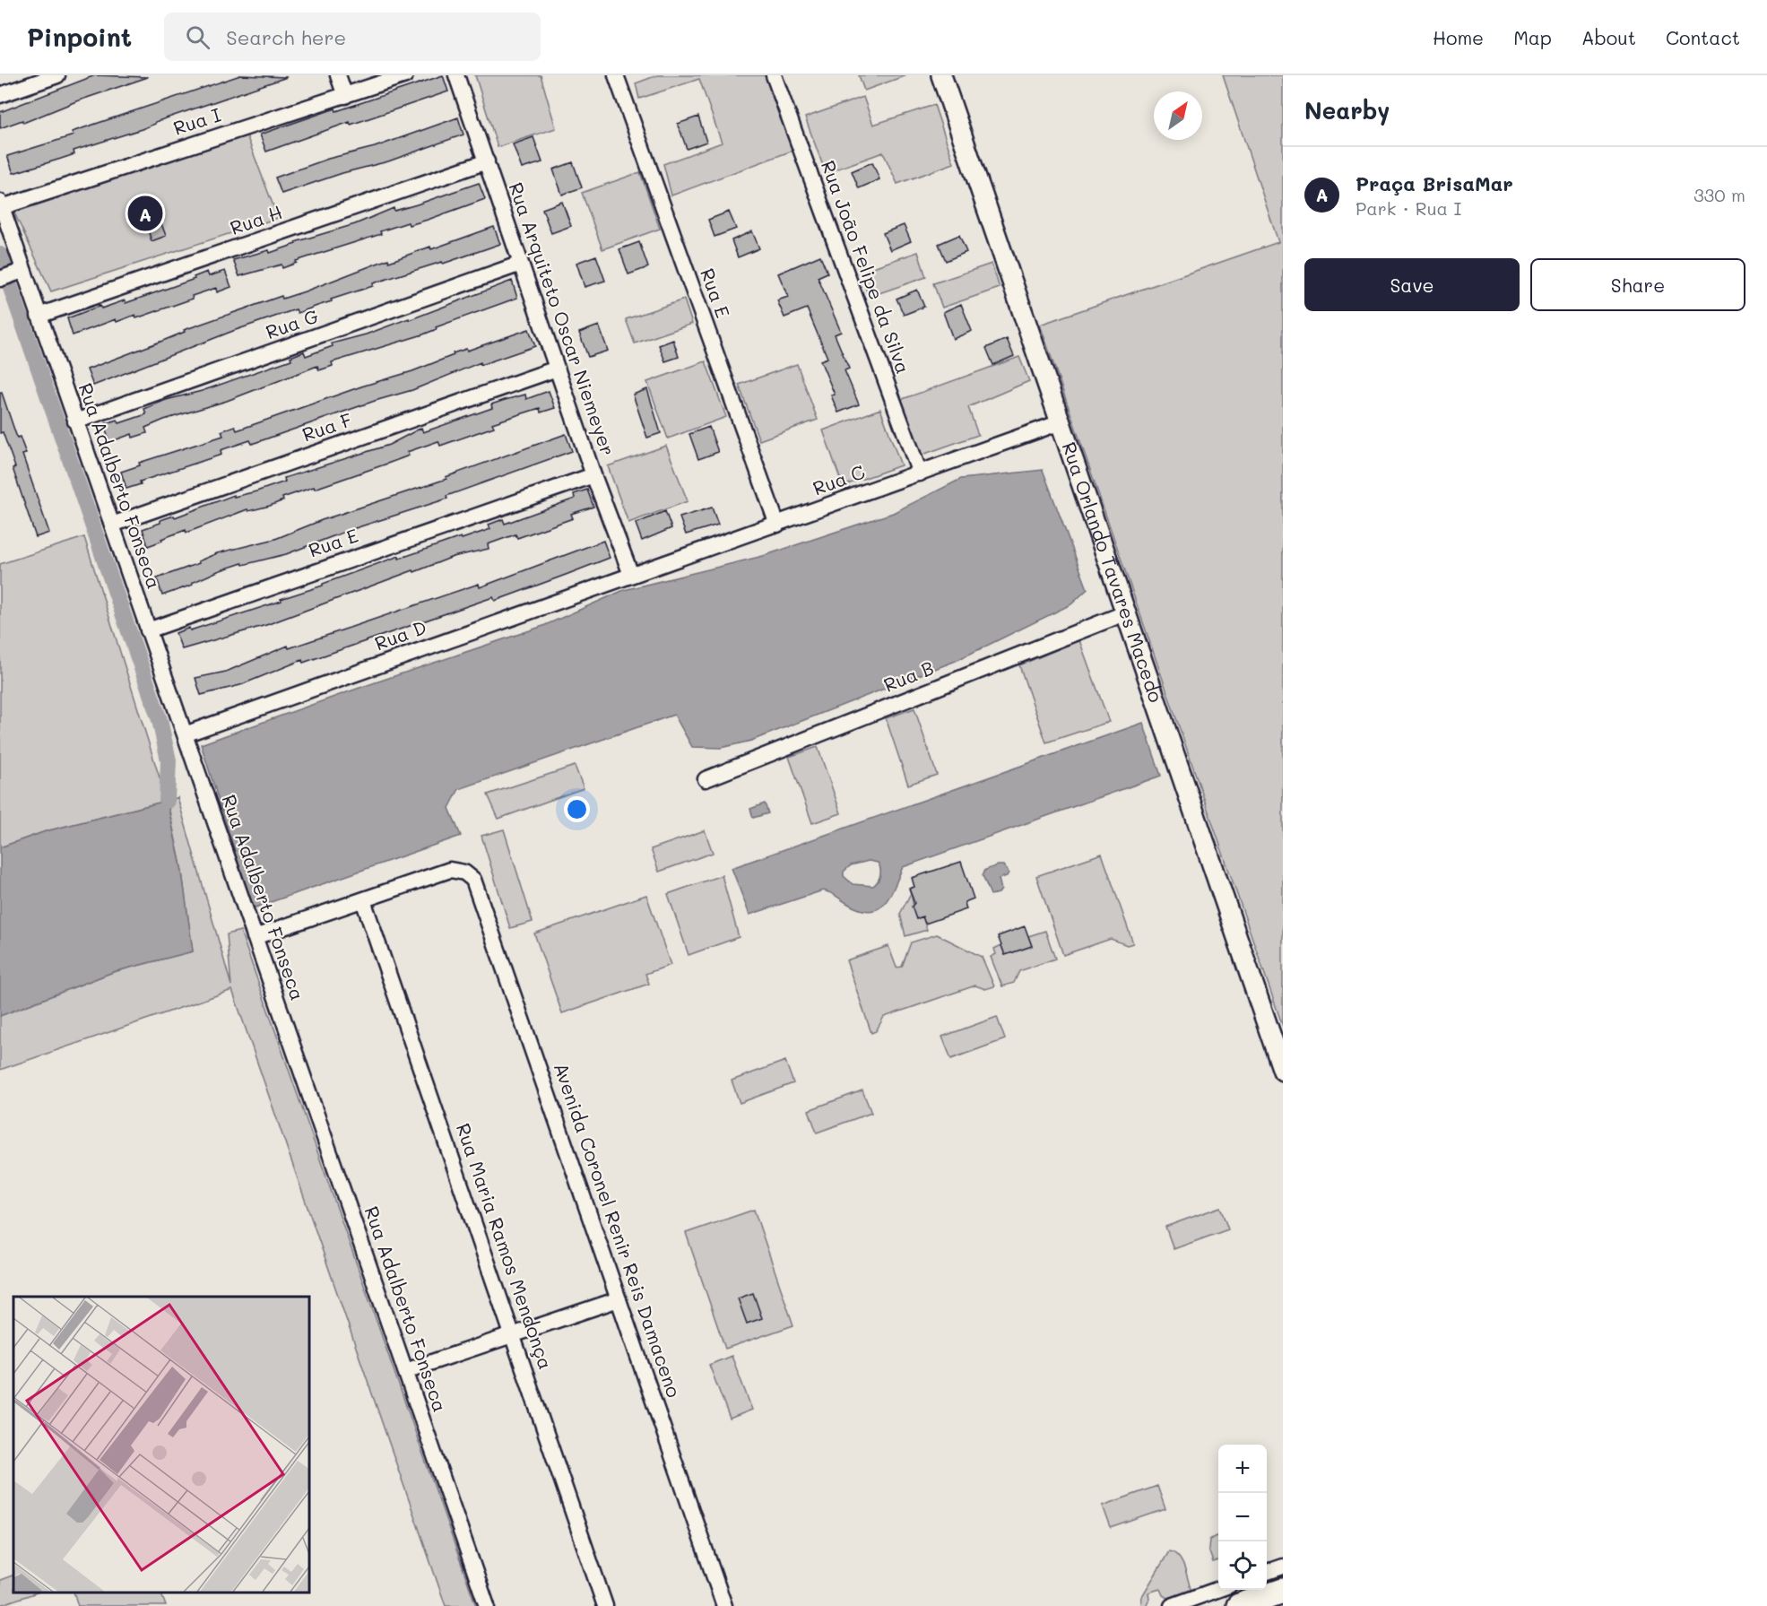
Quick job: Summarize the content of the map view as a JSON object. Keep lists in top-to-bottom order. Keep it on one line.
{"streets":{"street":["Rua I","Rua H","Rua João Felipe da Silva","Rua E","Rua Arquiteto Oscar Niemeyer","Rua G","Rua F","Rua C","Rua Adalberto Fonseca","Rua Orlando Tavares Macedo","Rua D","Rua B","Avenida Coronel Renir Reis Damaceno","Rua Maria Ramos Mendonça"]},"crossings":[["Rua I","Rua Adalberto Fonseca"],["Rua H","Rua Arquiteto Oscar Niemeyer"],["Rua H","Rua Adalberto Fonseca"],["Rua João Felipe da Silva","Rua C"],["Rua E","Rua Arquiteto Oscar Niemeyer"],["Rua E","Rua C"],["Rua E","Rua Adalberto Fonseca"],["Rua Arquiteto Oscar Niemeyer","Rua G"],["Rua Arquiteto Oscar Niemeyer","Rua F"],["Rua Arquiteto Oscar Niemeyer","Rua C"],["Rua Arquiteto Oscar Niemeyer","Rua D"],["Rua G","Rua Adalberto Fonseca"],["Rua F","Rua Adalberto Fonseca"],["Rua C","Rua Orlando Tavares Macedo"],["Rua C","Rua D"],["Rua Adalberto Fonseca","Rua D"],["Rua Orlando Tavares Macedo","Rua B"],["Avenida Coronel Renir Reis Damaceno","Rua Maria Ramos Mendonça"]],"north":"top right","page":{"header":"Pinpoint","search":"Search here","nav":["Home","Map","About","Contact"],"heading":"Nearby","list":[{"mark":"A","name":"Praça BrisaMar","note":"Park · Rua I","value":"330 m"}],"pins":"A","buttons":["Save","Share"],"map_buttons":["+","−"]}}
